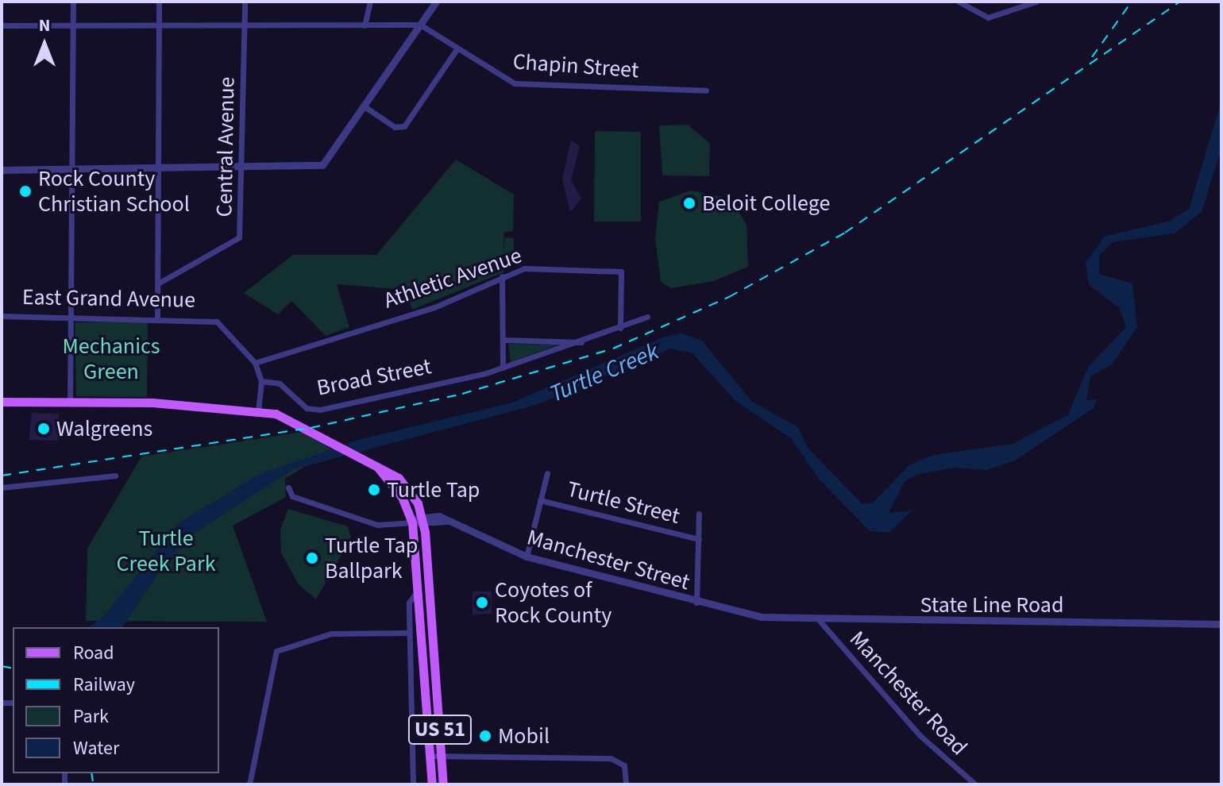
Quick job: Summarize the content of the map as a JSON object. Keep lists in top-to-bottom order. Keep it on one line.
{"streets":{"main road":["US 51"],"street":["Chapin Street","Central Avenue","Athletic Avenue","East Grand Avenue","Broad Street","Turtle Street","Manchester Street","State Line Road","Manchester Road"]},"crossings":[["Athletic Avenue","East Grand Avenue"],["Athletic Avenue","Broad Street"],["East Grand Avenue","Broad Street"],["East Grand Avenue","US 51"],["Manchester Street","State Line Road"],["Manchester Street","US 51"],["State Line Road","Manchester Road"]],"water":["Turtle Creek"],"parks":["Mechanics Green","Turtle Creek Park"],"places":["Rock County Christian School","Beloit College","Walgreens","Turtle Tap","Turtle Tap Ballpark","Coyotes of Rock County","Mobil"],"legend":["Road","Railway","Park","Water"],"north":"top"}
